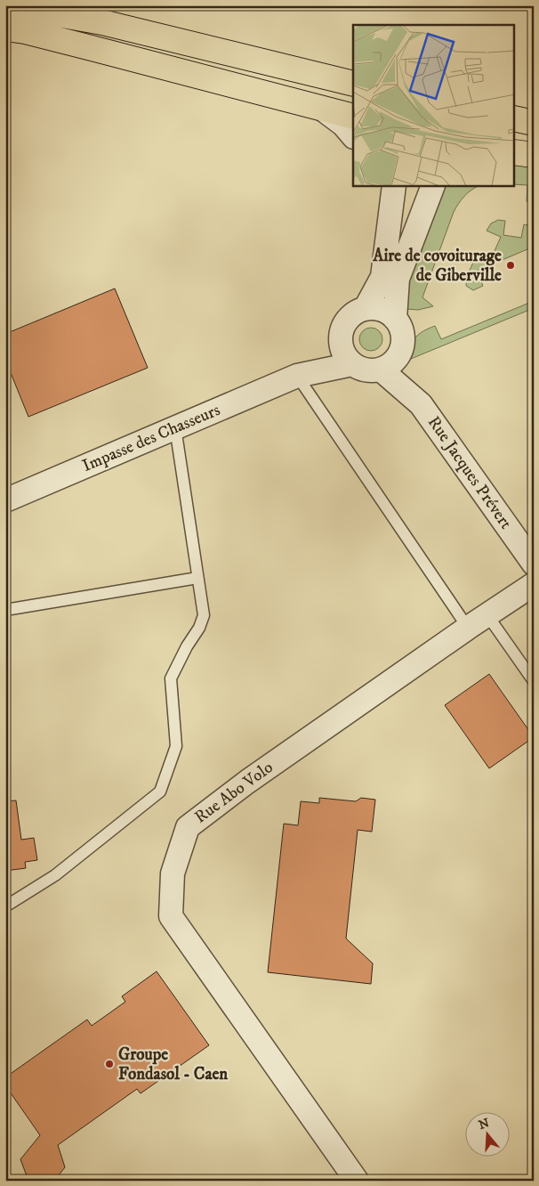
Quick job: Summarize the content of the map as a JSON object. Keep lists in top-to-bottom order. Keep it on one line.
{"streets":{"street":["Impasse des Chasseurs","Rue Jacques Prévert","Rue Abo Volo"]},"crossings":[["Impasse des Chasseurs","Rue Jacques Prévert"]],"places":["Aire de covoiturage de Giberville","Groupe Fondasol - Caen"],"north":"top"}
